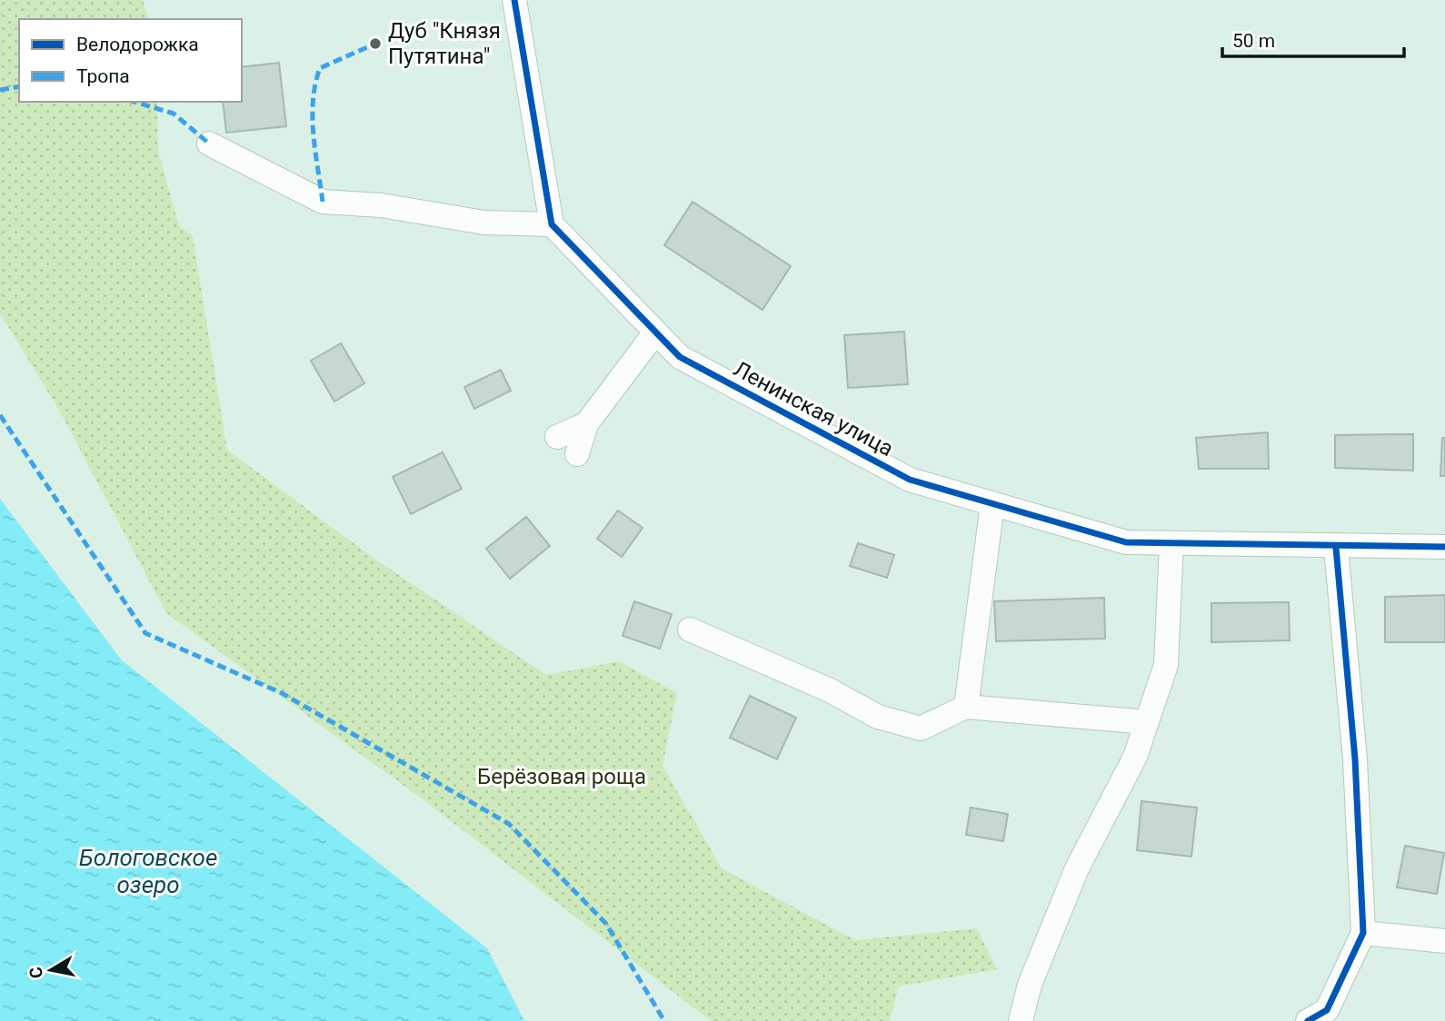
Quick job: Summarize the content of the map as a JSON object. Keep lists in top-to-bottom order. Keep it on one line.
{"streets":{"street":["Ленинская улица"]},"water":["Бологовское озеро"],"parks":["Берёзовая роща"],"places":["Дуб \"Князя Путятина\""],"legend":["Велодорожка","Тропа"],"scale_bar":"50 m","north":"left"}
